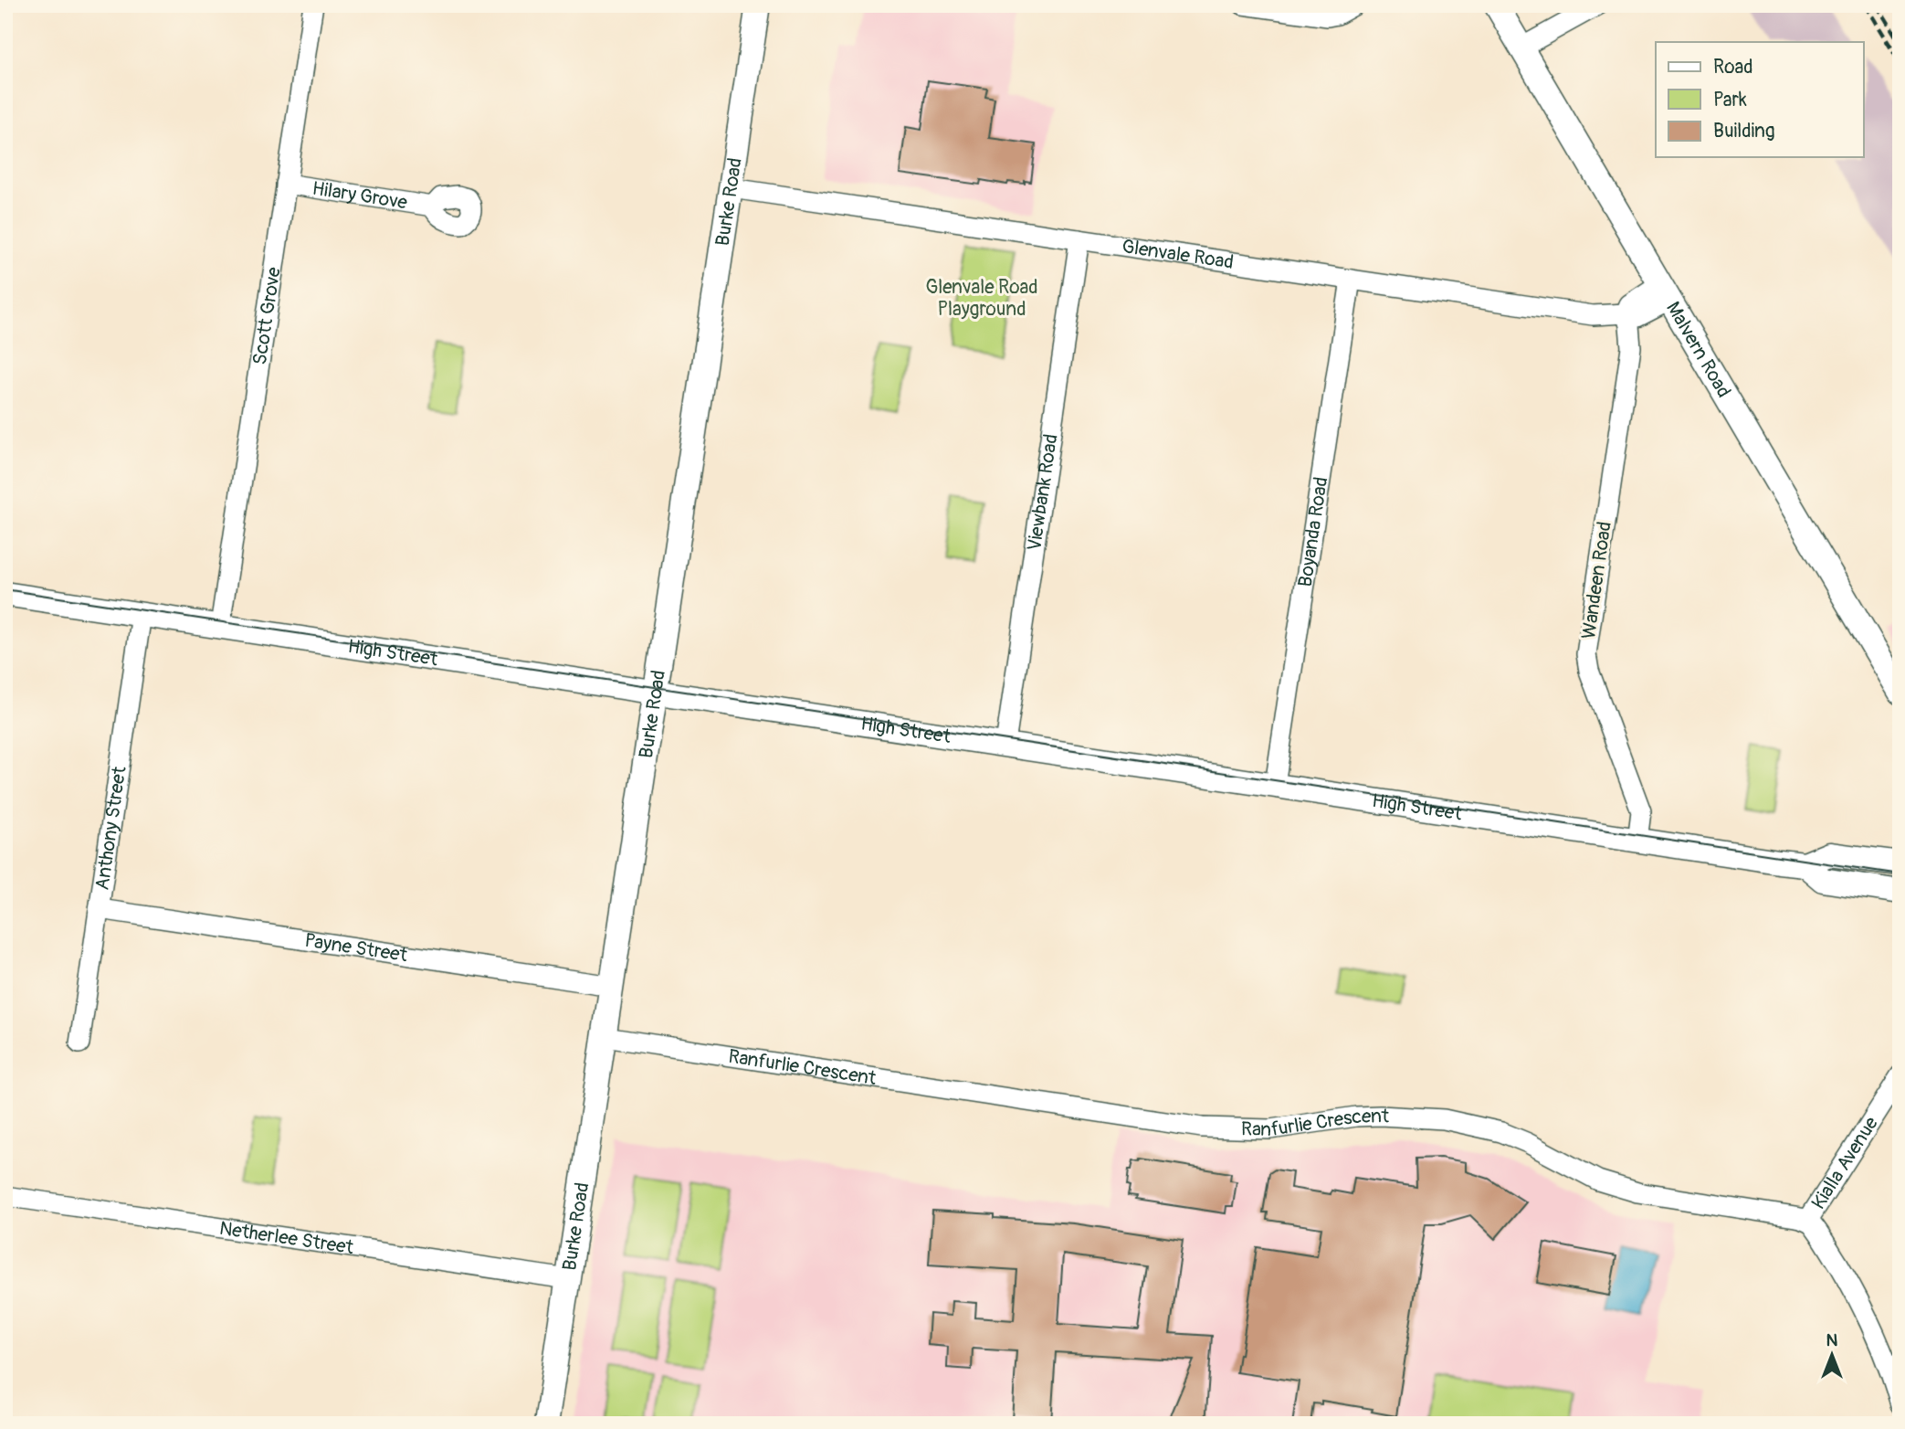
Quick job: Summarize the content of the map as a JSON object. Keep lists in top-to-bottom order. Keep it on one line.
{"streets":{"main road":["Burke Road","Malvern Road","High Street"],"street":["Hilary Grove","Glenvale Road","Scott Grove","Viewbank Road","Boyanda Road","Wandeen Road","Anthony Street","Payne Street","Ranfurlie Crescent","Kialla Avenue","Netherlee Street"]},"crossings":[["Hilary Grove","Scott Grove"],["Burke Road","Glenvale Road"],["Burke Road","High Street"],["Burke Road","Payne Street"],["Burke Road","Ranfurlie Crescent"],["Burke Road","Netherlee Street"],["Glenvale Road","Viewbank Road"],["Glenvale Road","Boyanda Road"],["Glenvale Road","Wandeen Road"],["Scott Grove","High Street"],["Viewbank Road","High Street"],["Boyanda Road","High Street"],["Wandeen Road","High Street"],["High Street","Anthony Street"],["Anthony Street","Payne Street"],["Ranfurlie Crescent","Kialla Avenue"]],"parks":["Glenvale Road Playground"],"legend":["Road","Park","Building"],"north":"top"}
